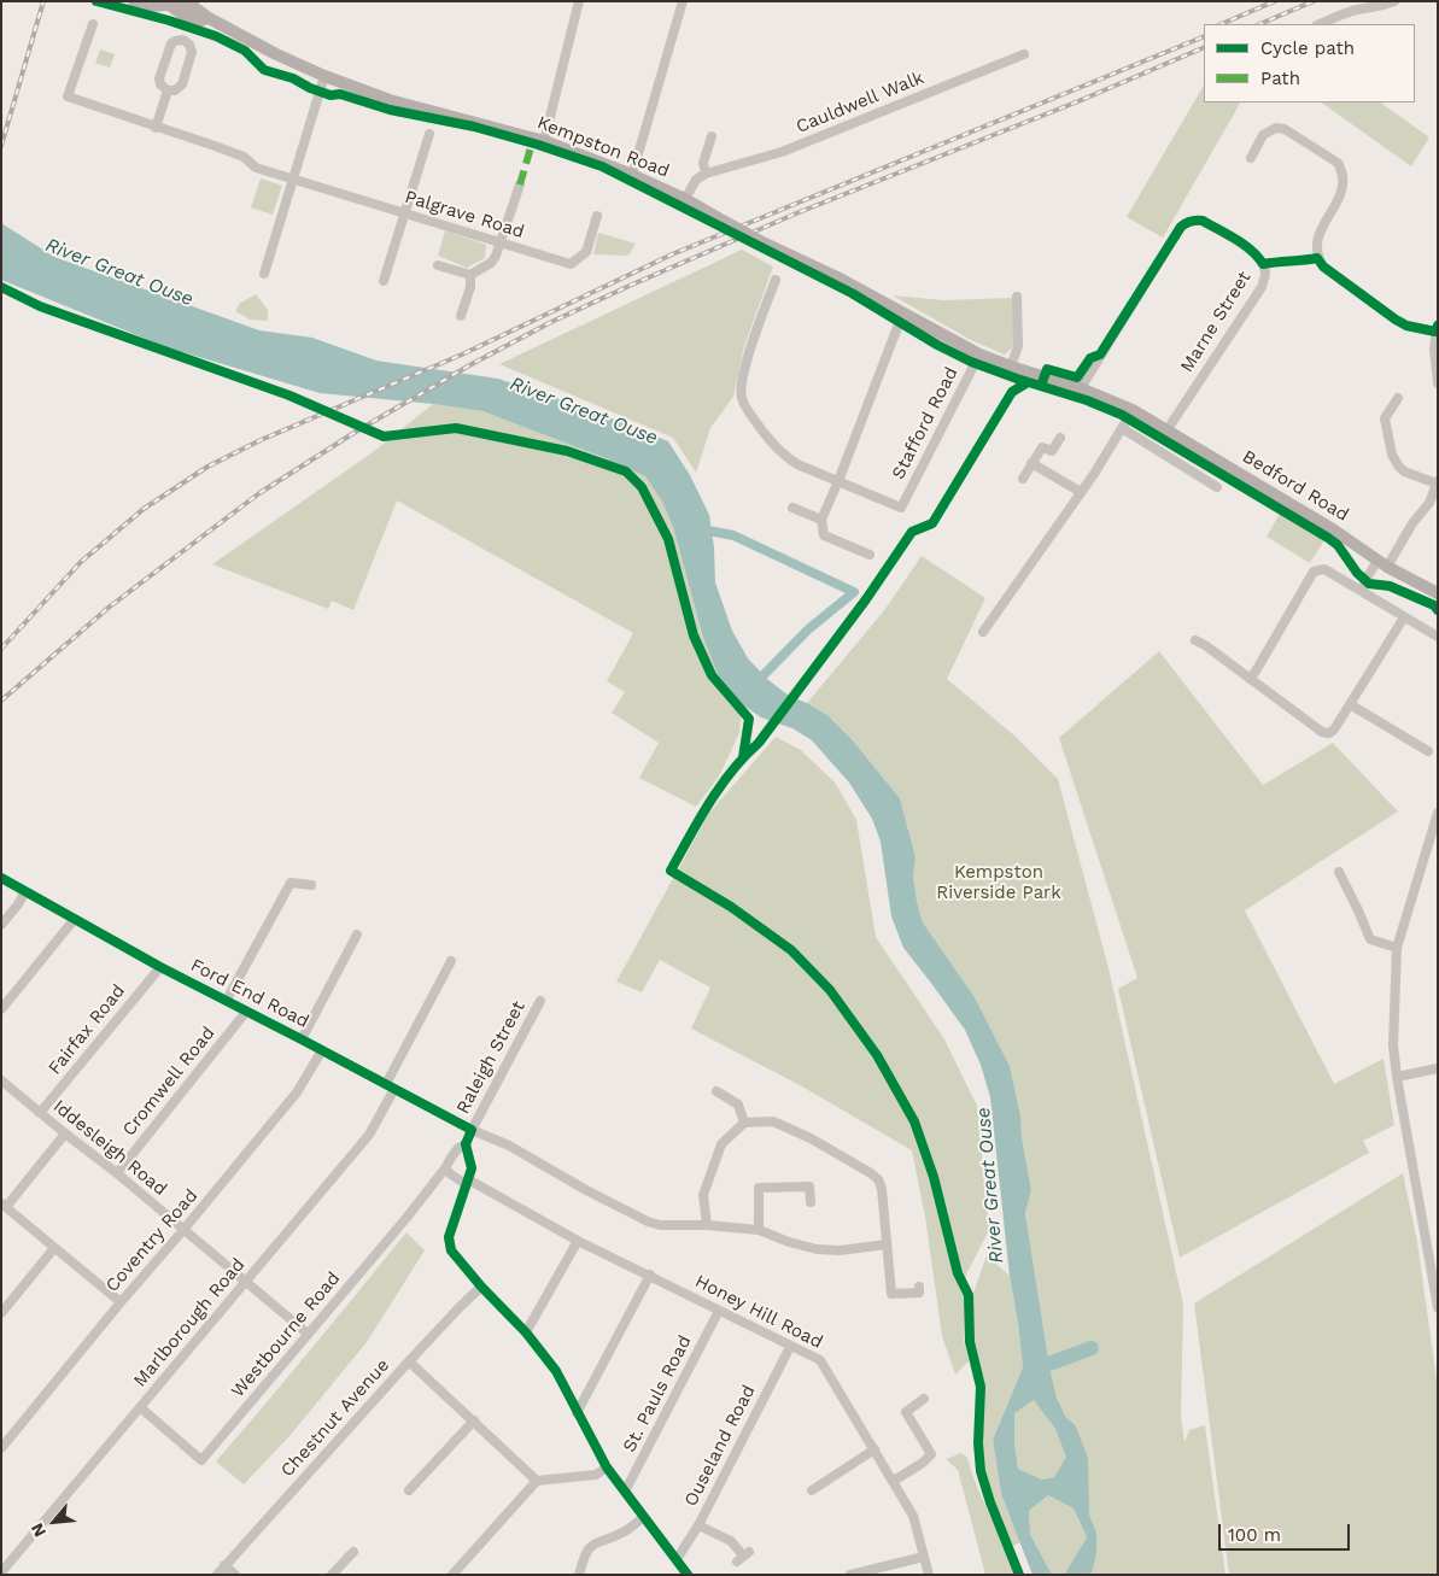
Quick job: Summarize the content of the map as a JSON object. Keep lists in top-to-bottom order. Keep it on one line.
{"streets":{"main road":["Kempston Road","Bedford Road"],"street":["Cauldwell Walk","Palgrave Road","Marne Street","Stafford Road","Ford End Road","Fairfax Road","Raleigh Street","Cromwell Road","Iddesleigh Road","Coventry Road","Honey Hill Road","Marlborough Road","Westbourne Road","St. Pauls Road","Chestnut Avenue","Ouseland Road"]},"crossings":[["Kempston Road","Stafford Road"],["Kempston Road","Bedford Road"],["Marne Street","Bedford Road"],["Ford End Road","Fairfax Road"],["Ford End Road","Raleigh Street"],["Ford End Road","Cromwell Road"],["Ford End Road","Coventry Road"],["Ford End Road","Marlborough Road"],["Fairfax Road","Iddesleigh Road"],["Cromwell Road","Iddesleigh Road"],["Iddesleigh Road","Coventry Road"],["Iddesleigh Road","Marlborough Road"],["Iddesleigh Road","Westbourne Road"],["Honey Hill Road","Westbourne Road"],["Honey Hill Road","St. Pauls Road"],["Honey Hill Road","Ouseland Road"],["Marlborough Road","Westbourne Road"]],"water":["River Great Ouse"],"parks":["Kempston Riverside Park"],"legend":["Cycle path","Path"],"scale_bar":"100 m","north":"bottom left"}
